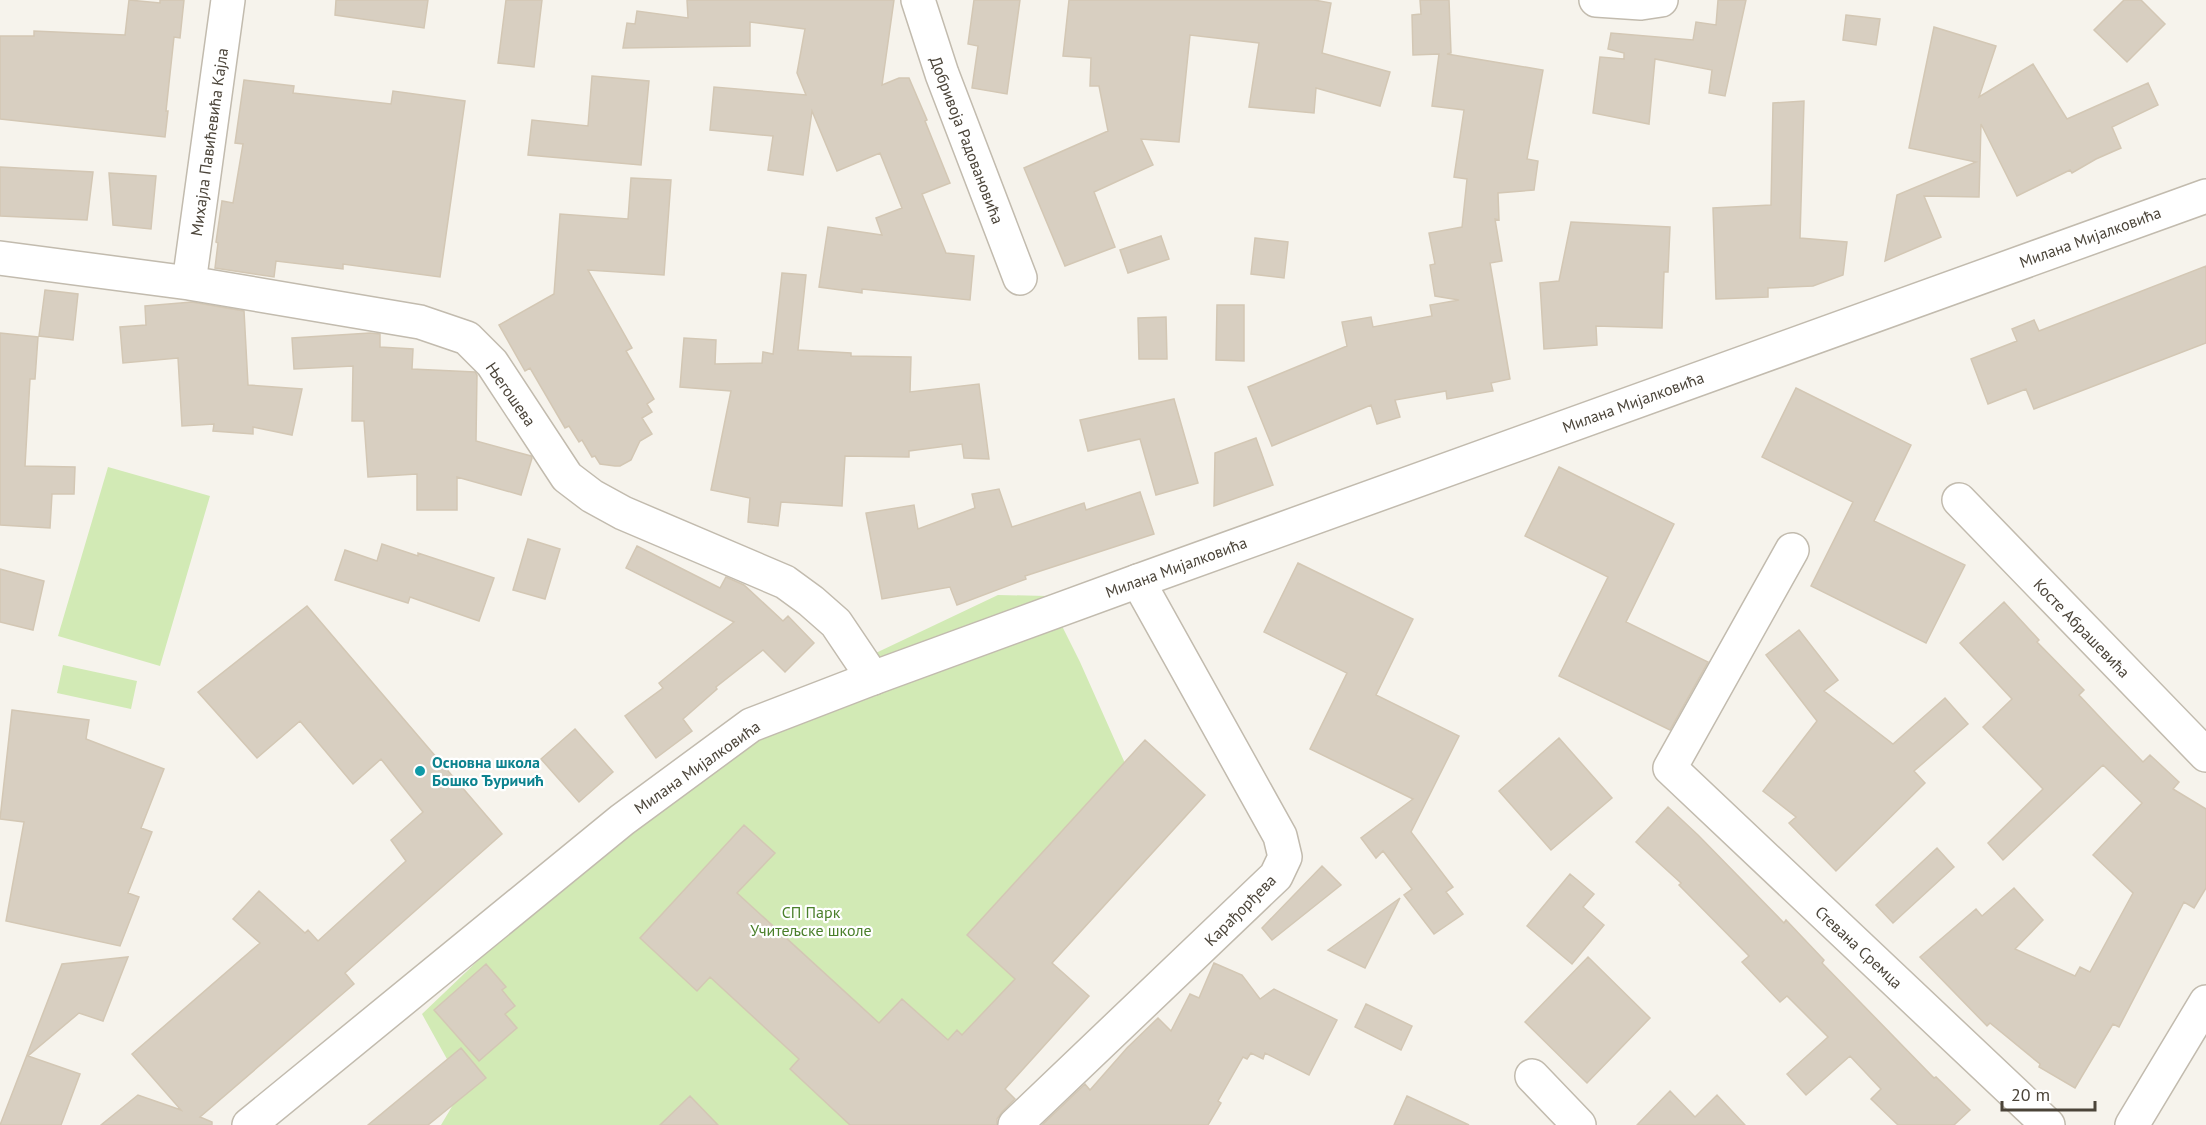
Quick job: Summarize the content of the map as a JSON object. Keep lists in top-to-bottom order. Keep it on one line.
{"streets":{"street":["Добривоја Радовановића","Михајла Павићевића Кајла","Милана Мијалковића","Његошева","Косте Абрашевића","Карађорђева","Стевана Сремца"]},"crossings":[["Михајла Павићевића Кајла","Његошева"],["Милана Мијалковића","Његошева"],["Милана Мијалковића","Карађорђева"]],"parks":["СП Парк Учитељске школе"],"places":["Основна школа Бошко Ђуричић"],"scale_bar":"20 m"}
